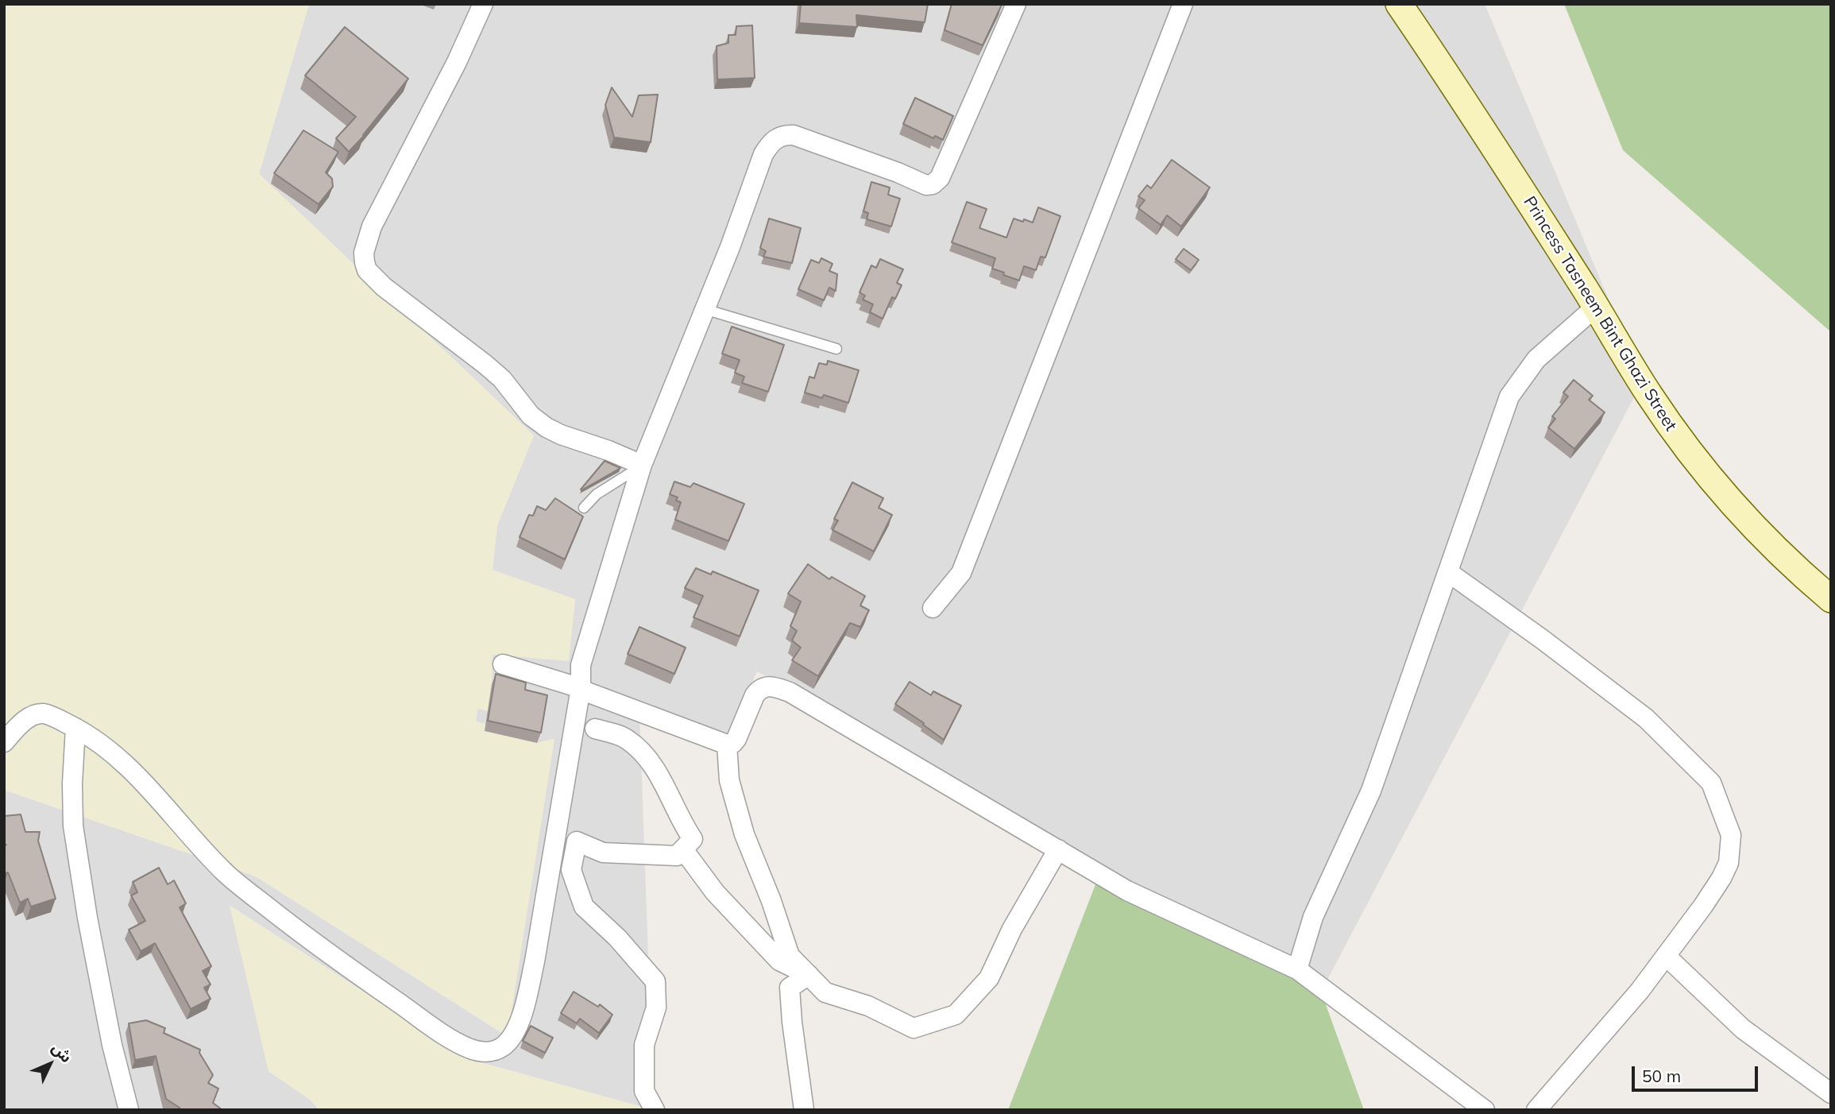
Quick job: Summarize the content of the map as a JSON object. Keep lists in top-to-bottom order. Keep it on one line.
{"streets":{"main road":["Princess Tasneem Bint Ghazi Street"]},"scale_bar":"50 m","north":"top right"}
